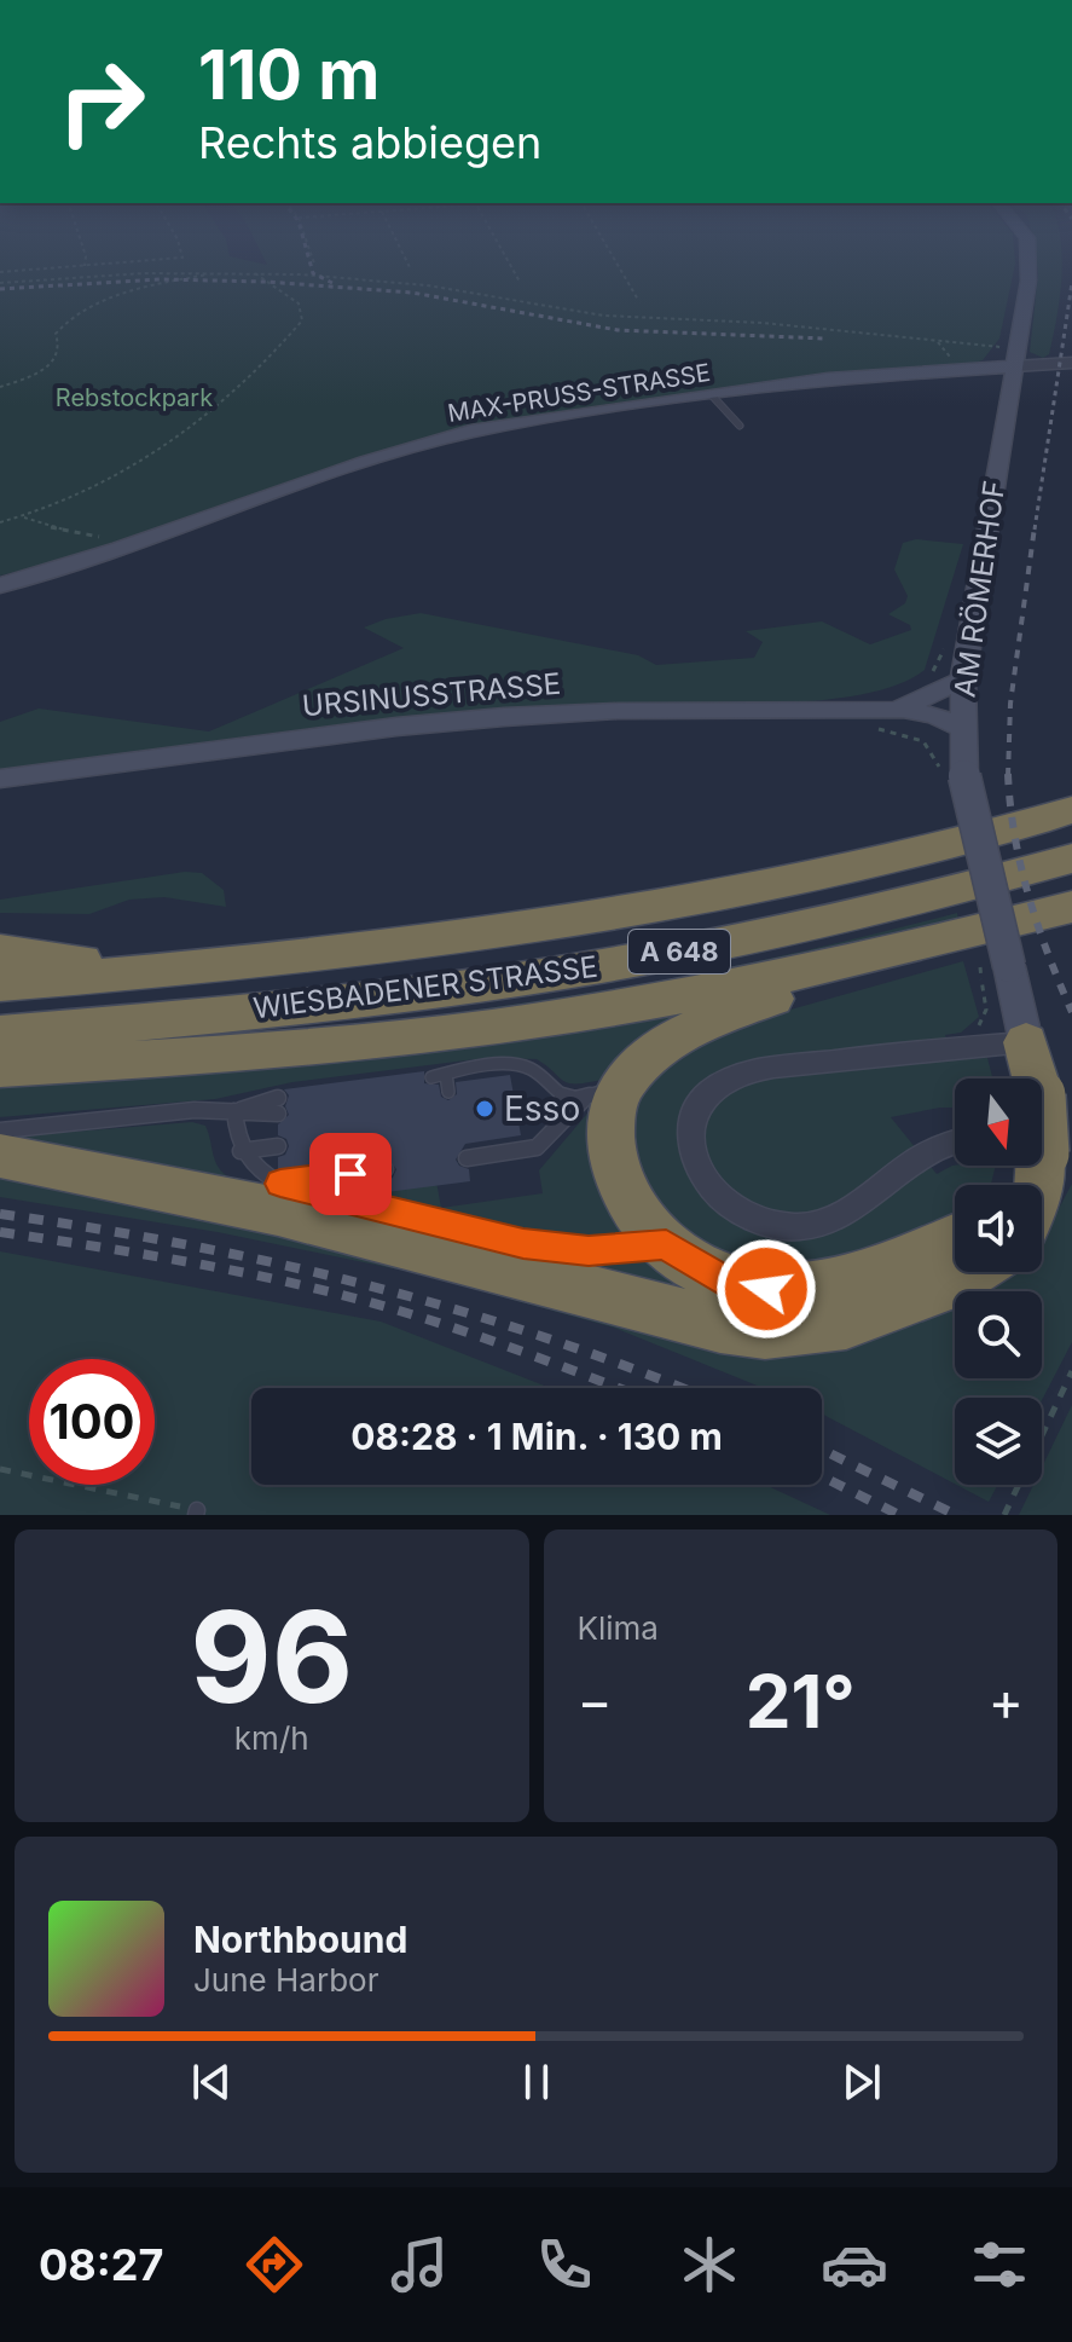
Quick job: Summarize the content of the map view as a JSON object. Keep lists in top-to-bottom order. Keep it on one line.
{"streets":{"highway":["A 648","WIESBADENER STRASSE"],"main road":["MAX-PRUSS-STRASSE","AM RÖMERHOF","URSINUSSTRASSE"]},"crossings":[["MAX-PRUSS-STRASSE","AM RÖMERHOF"],["AM RÖMERHOF","URSINUSSTRASSE"],["A 648","WIESBADENER STRASSE"]],"parks":["Rebstockpark"],"places":["Esso"],"north":"bottom","page":{"turn":["110 m","Rechts abbiegen"],"limit":"100","trip":"08:28 · 1 Min. · 130 m","tile":[["96","km/h"],"Klima"],"heat":["−","21°","+"],"song":["Northbound","June Harbor"],"tabs":"08:27"}}
